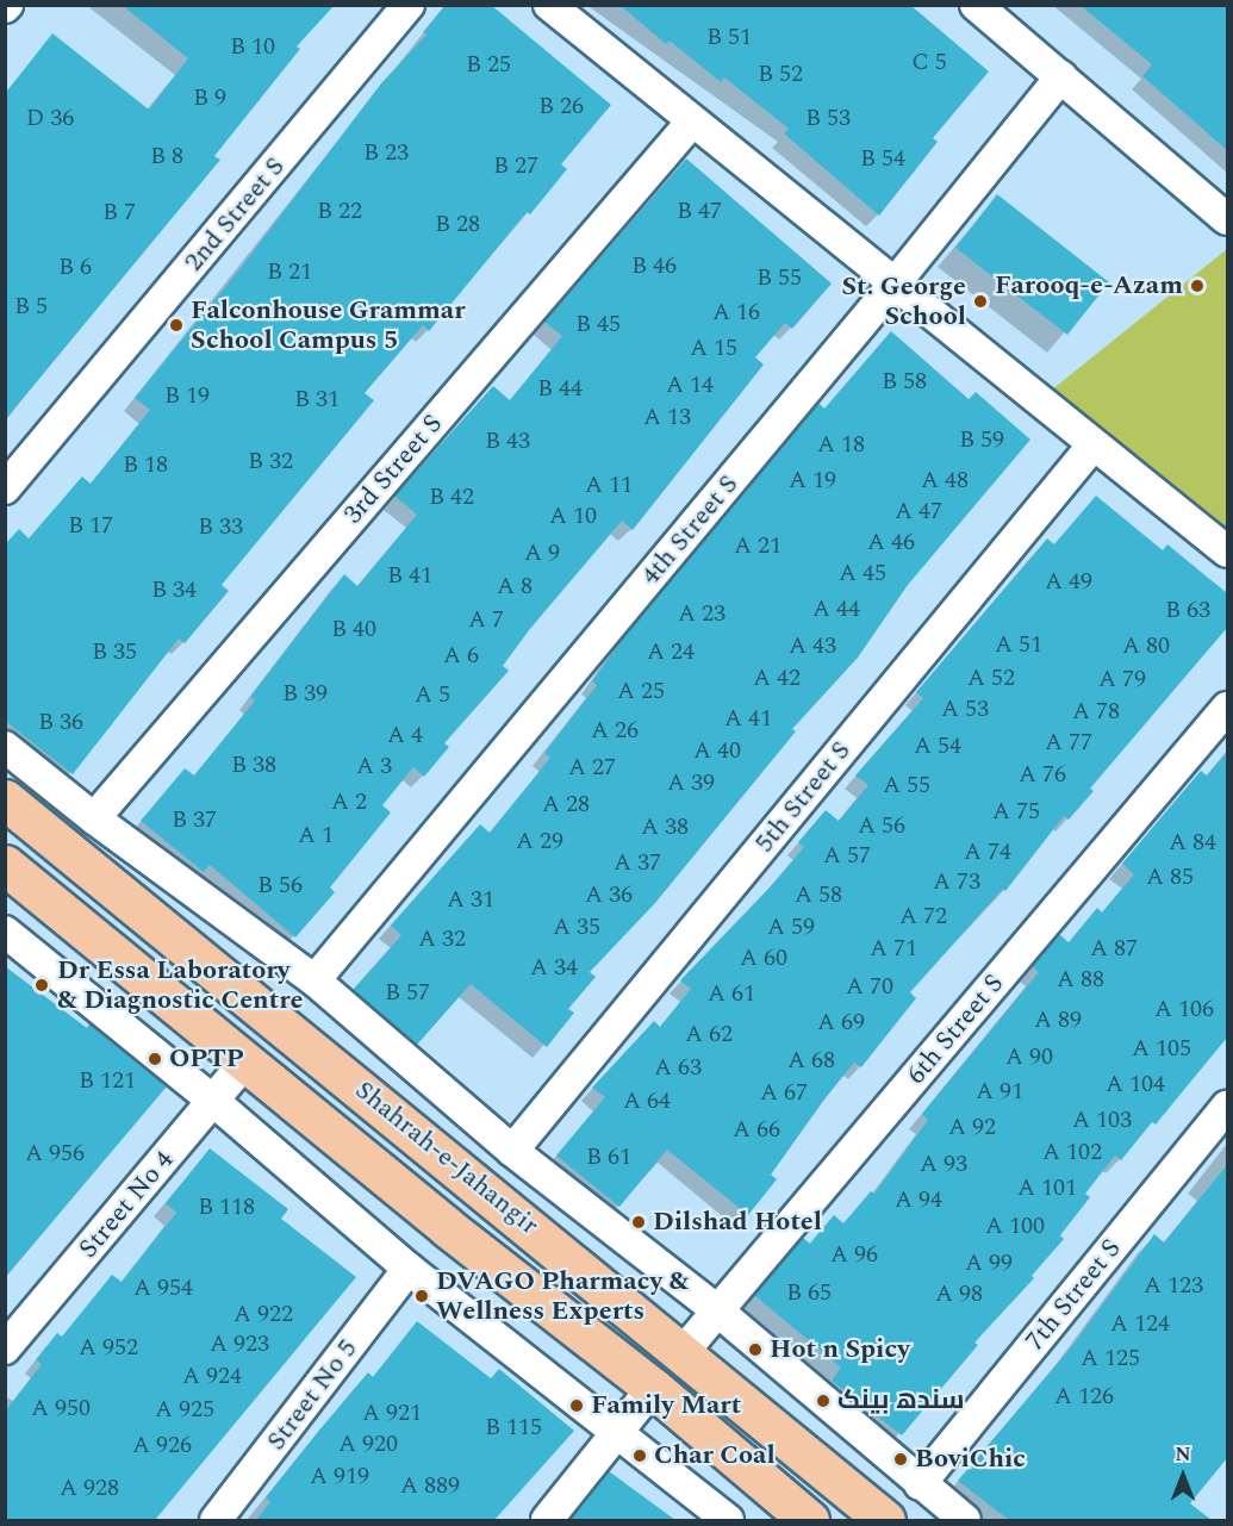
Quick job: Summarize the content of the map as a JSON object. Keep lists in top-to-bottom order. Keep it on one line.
{"streets":{"main road":["Shahrah-e-Jahangir"],"street":["2nd Street S","3rd Street S","4th Street S","5th Street S","6th Street S","Street No 4","7th Street S","Street No 5"]},"crossings":[["6th Street S","Shahrah-e-Jahangir"],["Shahrah-e-Jahangir","Street No 4"]],"places":["Farooq-e-Azam","St. George School","Falconhouse Grammar School Campus 5","Dr Essa Laboratory & Diagnostic Centre","OPTP","Dilshad Hotel","DVAGO Pharmacy & Wellness Experts","Hot n Spicy","سندھ بینک","Family Mart","Char Coal","BoviChic"],"house_numbers":["B 51","B 10","C 5","B 25","B 52","B 9","B 26","D 36","B 53","B 23","B 8","B 54","B 27","B 22","B 47","B 7","B 28","B 46","B 6","B 21","B 55","B 5","A 16","B 45","A 15","B 58","A 14","B 44","B 19","B 31","A 13","B 59","B 43","A 18","B 32","B 18","A 19","A 48","A 11","B 42","A 47","A 10","B 17","B 33","A 46","A 21","A 9","A 45","B 41","A 49","A 8","B 34","A 44","B 63","A 23","A 7","B 40","A 51","A 43","A 80","B 35","A 24","A 6","A 42","A 52","A 79","A 25","B 39","A 5","A 53","A 78","A 41","B 36","A 26","A 4","A 77","A 54","A 40","B 38","A 3","A 27","A 76","A 39","A 55","A 2","A 28","A 75","B 37","A 56","A 38","A 1","A 29","A 84","A 74","A 57","A 37","A 85","A 73","B 56","A 36","A 58","A 31","A 72","A 35","A 59","A 32","A 71","A 87","A 60","A 34","A 88","A 70","B 57","A 61","A 106","A 89","A 69","A 62","A 105","A 90","A 68","A 63","B 121","A 104","A 91","A 67","A 64","A 103","A 92","A 66","A 102","A 956","B 61","A 93","A 101","A 94","B 118","A 100","A 96","A 99","A 123","A 954","B 65","A 98","A 922","A 124","A 923","A 952","A 125","A 924","A 126","A 950","A 925","A 921","B 115","A 920","A 926","A 919","A 889","A 928"],"north":"top"}
